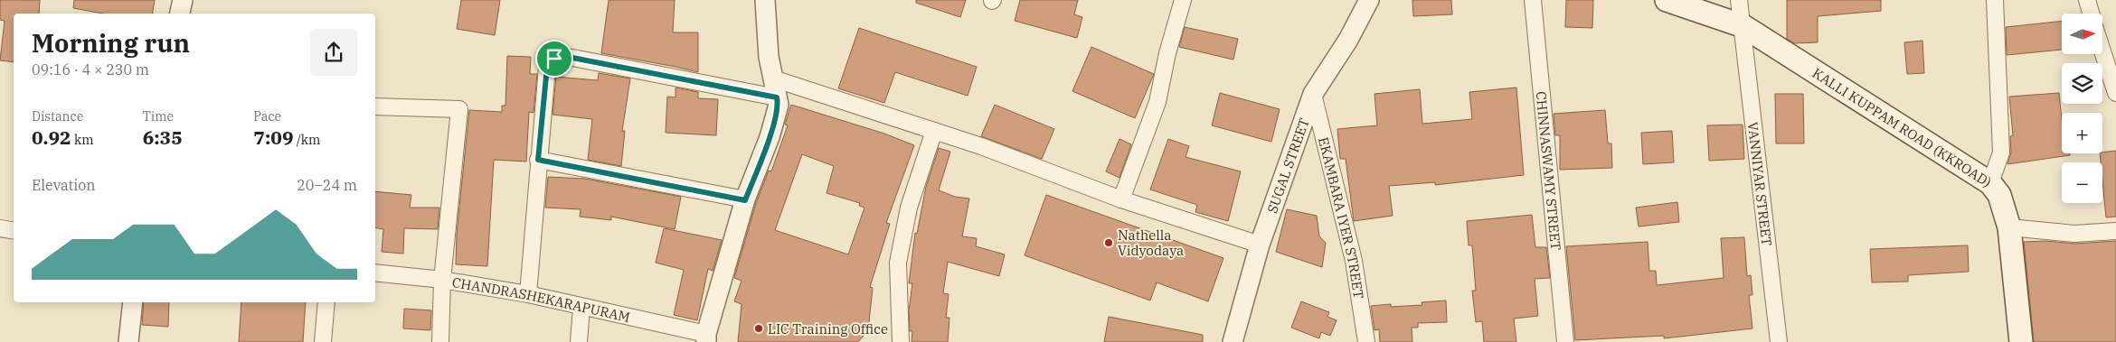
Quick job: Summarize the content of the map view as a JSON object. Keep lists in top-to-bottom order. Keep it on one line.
{"streets":{"main road":["KALLI KUPPAM ROAD (KKROAD)"],"street":["SUGAL STREET","CHINNASWAMY STREET","VANNIYAR STREET","EKAMBARA IYER STREET","CHANDRASHEKARAPURAM"]},"crossings":[["KALLI KUPPAM ROAD (KKROAD)","VANNIYAR STREET"],["SUGAL STREET","EKAMBARA IYER STREET"]],"places":["Nathella Vidyodaya","LIC Training Office"],"north":"right","page":{"map_buttons":["+","−"],"heading":["Morning run","09:16 · 4 × 230 m"],"stats":[["Distance","0.92 km"],["Time","6:35"],["Pace","7:09 /km"]],"chart":["Elevation","20–24 m"]}}
